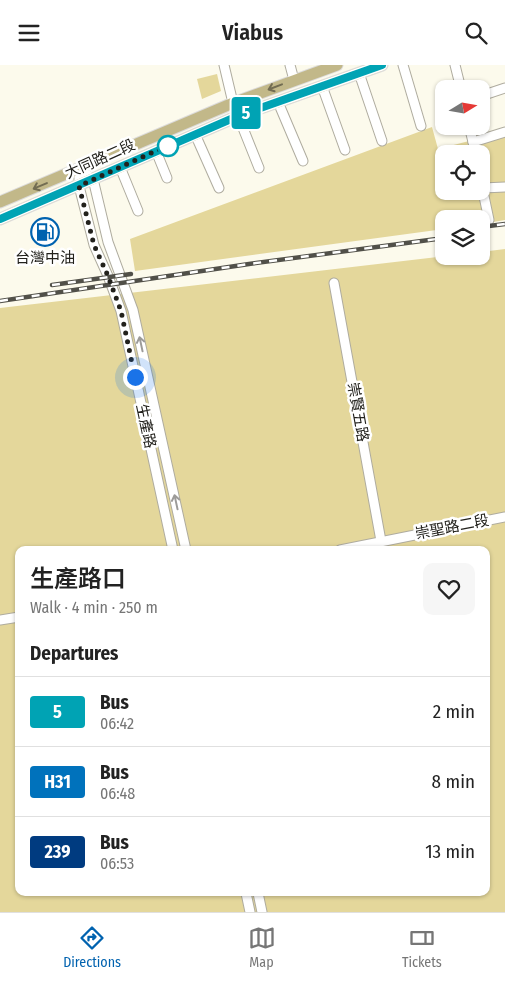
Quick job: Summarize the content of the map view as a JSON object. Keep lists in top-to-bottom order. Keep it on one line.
{"streets":{"main road":["大同路二段"],"street":["崇賢五路","生產路","崇聖路二段"]},"crossings":[["大同路二段","生產路"],["崇賢五路","崇聖路二段"]],"places":{"fuel station":["台灣中油"]},"lines":["bus line 5"],"north":"right","page":{"header":"Viabus","on_map":"5","heading":[["生產路口","Walk · 4 min · 250 m"],"Departures"],"list":[{"mark":"5","name":"Bus","note":"06:42","value":"2 min"},{"mark":"H31","name":"Bus","note":"06:48","value":"8 min"},{"mark":"239","name":"Bus","note":"06:53","value":"13 min"}],"tabs":["Directions","Map","Tickets"]}}
